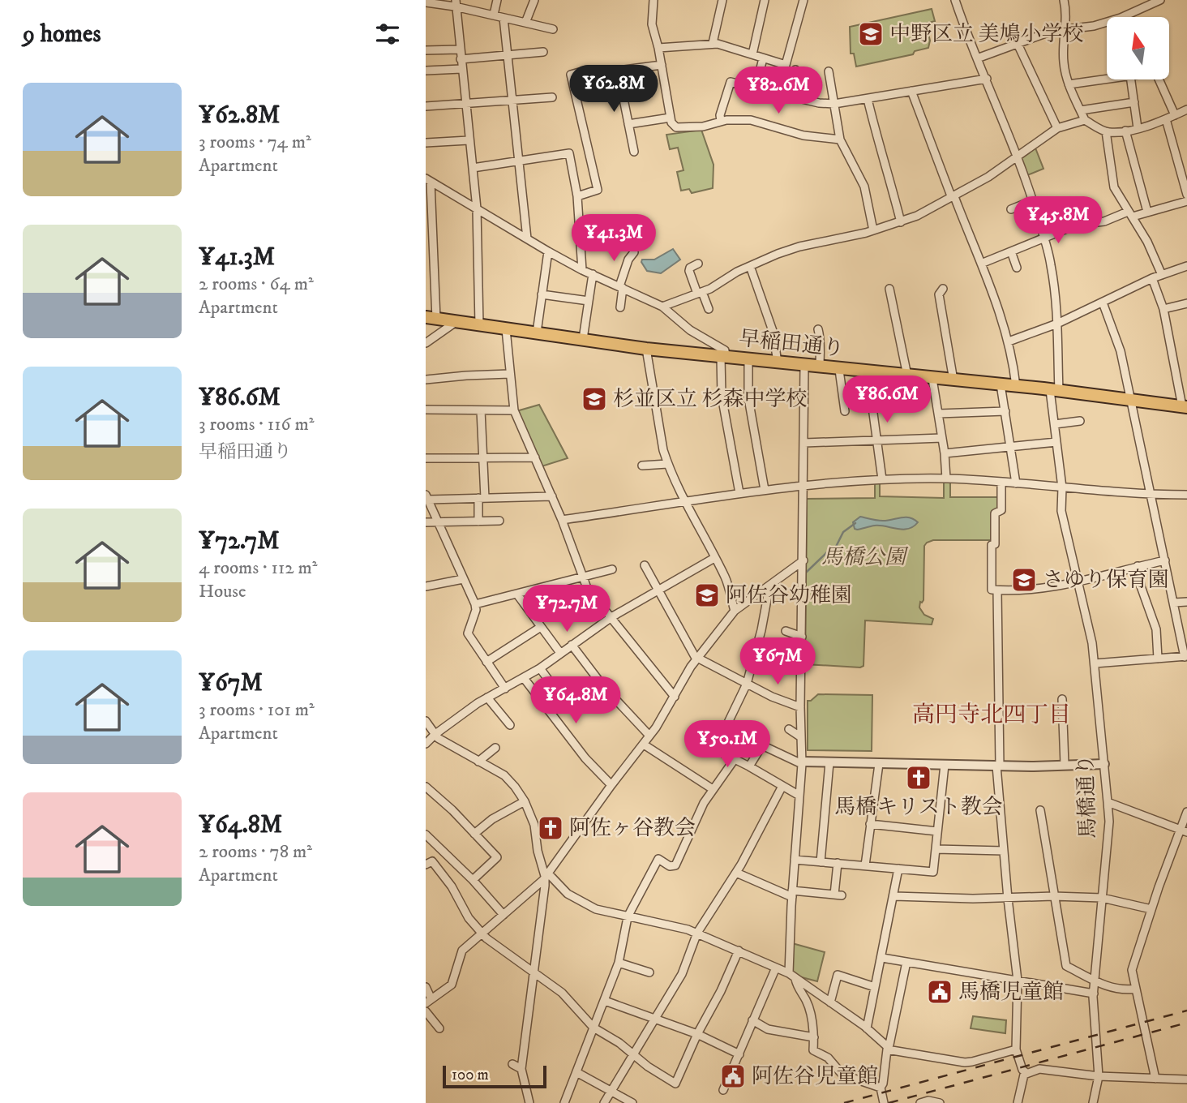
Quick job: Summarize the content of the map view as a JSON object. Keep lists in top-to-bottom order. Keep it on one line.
{"streets":{"main road":["早稲田通り"],"street":["馬橋通り"]},"crossings":[["早稲田通り","馬橋通り"]],"districts":["高円寺北四丁目"],"parks":["馬橋公園"],"places":{"school or university":["中野区立 美鳩小学校","杉並区立 杉森中学校","さゆり保育園","阿佐谷幼稚園"],"church":["馬橋キリスト教会","阿佐ヶ谷教会"],"public building":["馬橋児童館","阿佐谷児童館"]},"scale_bar":"100 m","north":"top","page":{"heading":"9 homes","price":["¥62.8M","¥82.6M","¥45.8M","¥41.3M","¥86.6M","¥72.7M","¥67M","¥64.8M","¥50.1M"],"list":[{"name":"¥62.8M","note":"3 rooms · 74 m² · Apartment"},{"name":"¥41.3M","note":"2 rooms · 64 m² · Apartment"},{"name":"¥86.6M","note":"3 rooms · 116 m² · 早稲田通り"},{"name":"¥72.7M","note":"4 rooms · 112 m² · House"},{"name":"¥67M","note":"3 rooms · 101 m² · Apartment"},{"name":"¥64.8M","note":"2 rooms · 78 m² · Apartment"}],"scale":"100 m"}}
